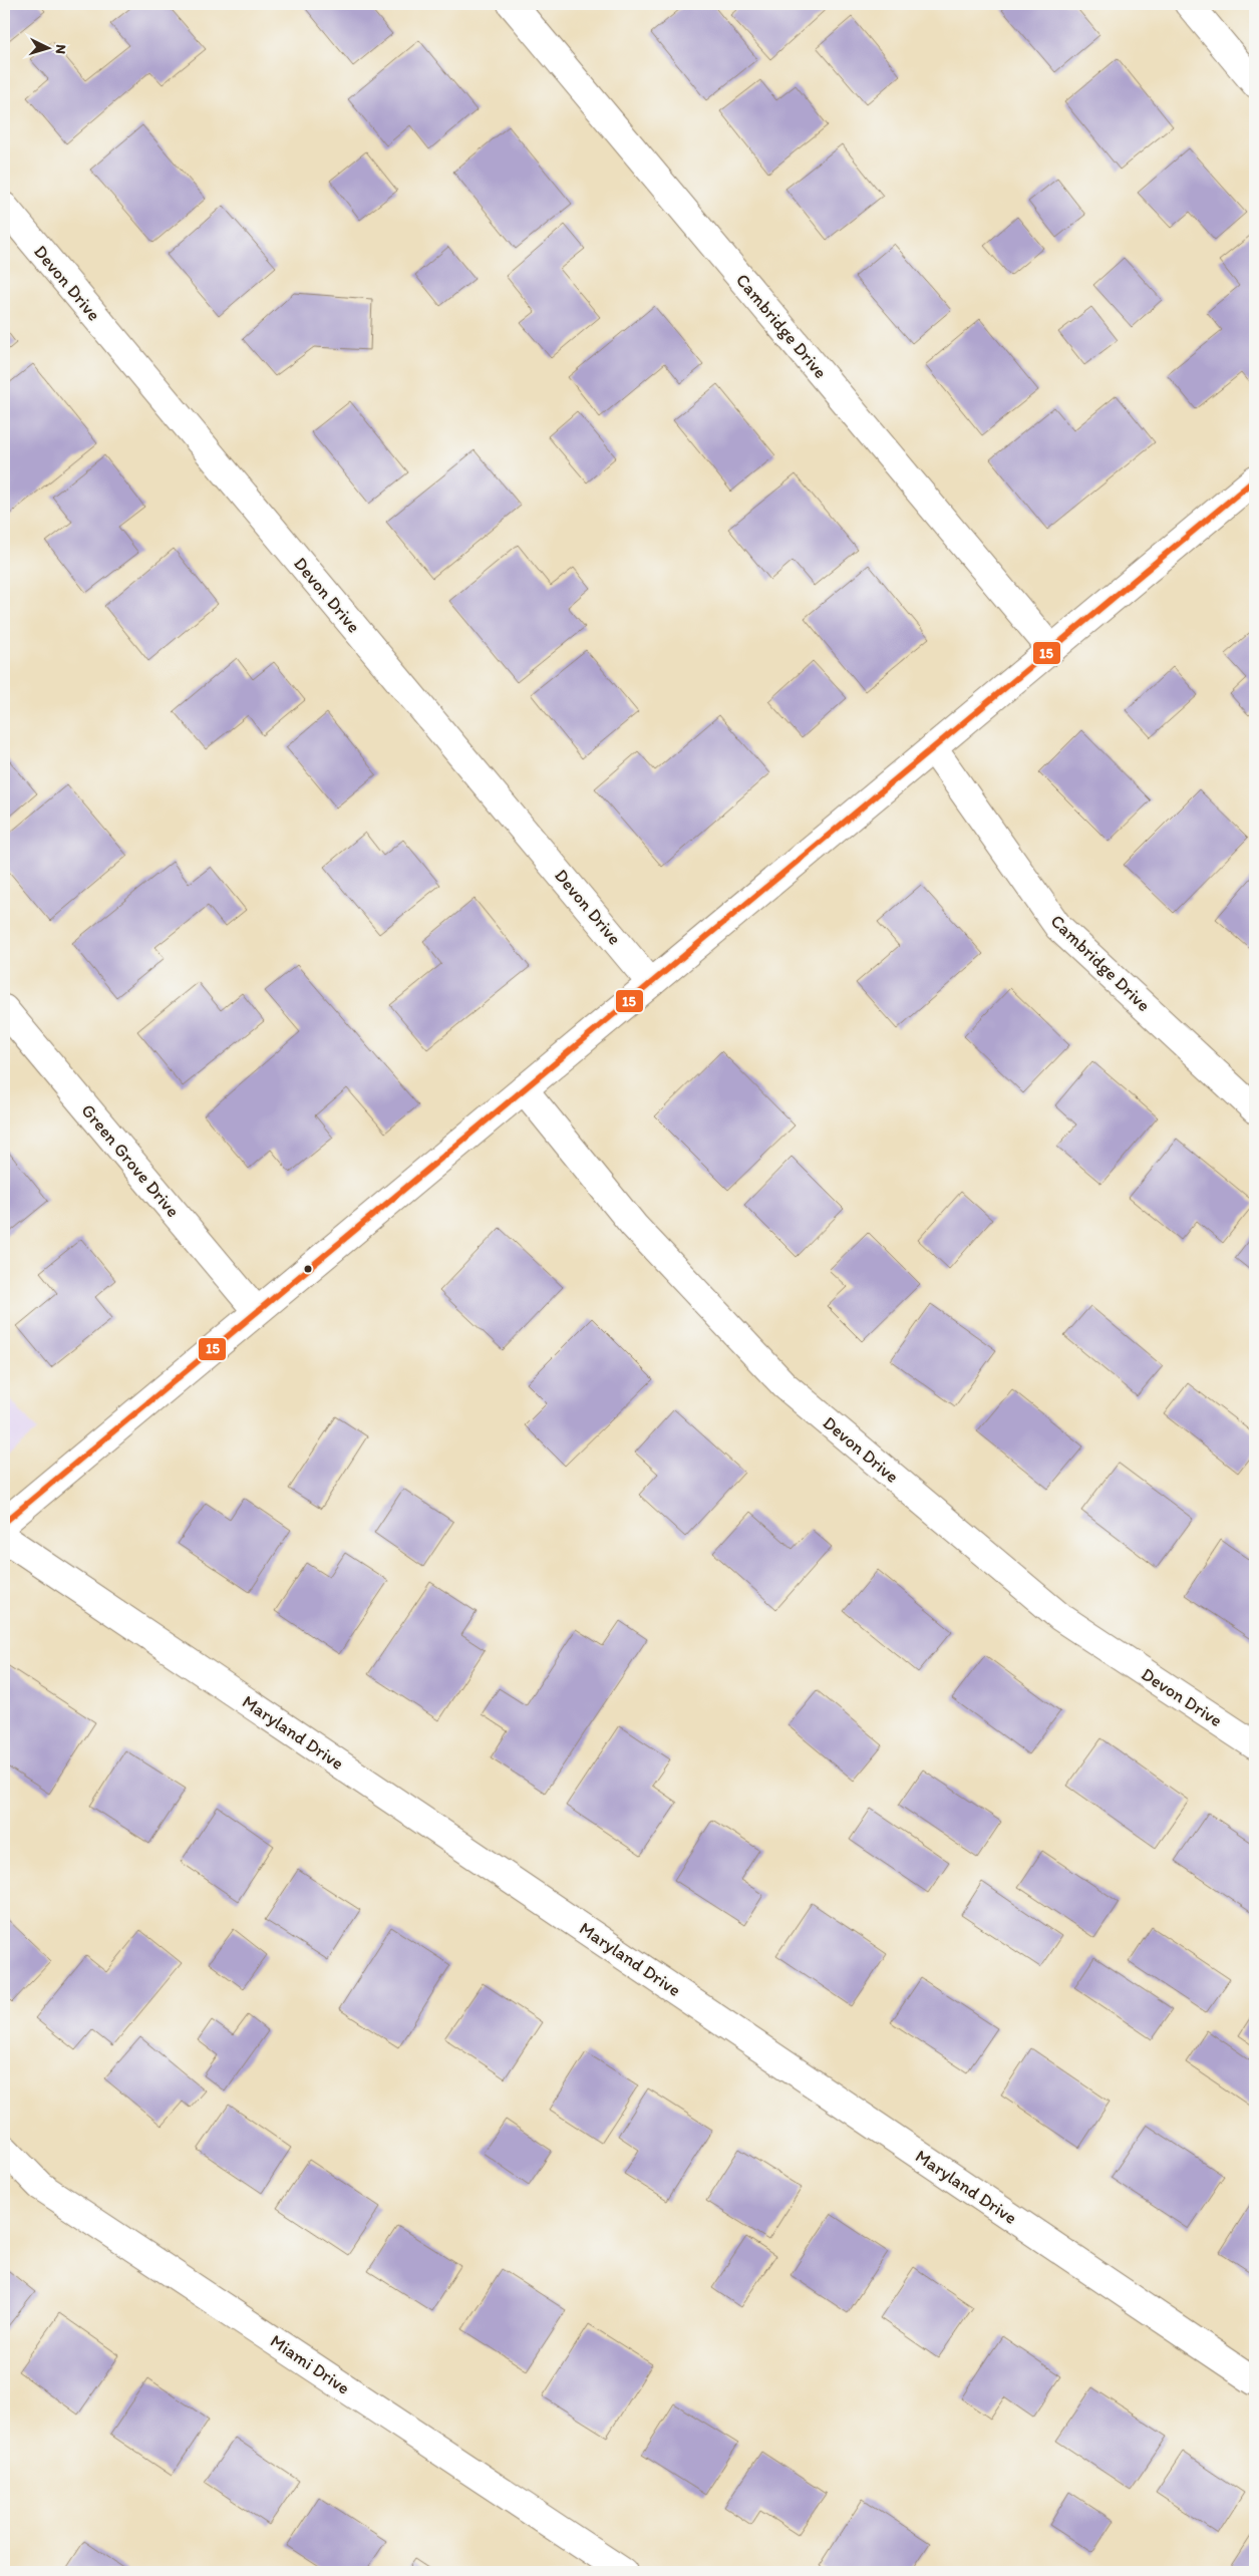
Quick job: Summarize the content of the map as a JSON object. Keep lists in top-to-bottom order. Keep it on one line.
{"streets":{"street":["Devon Drive","Cambridge Drive","Green Grove Drive","Maryland Drive","Miami Drive"]},"lines":["transit line 15"],"north":"right"}
